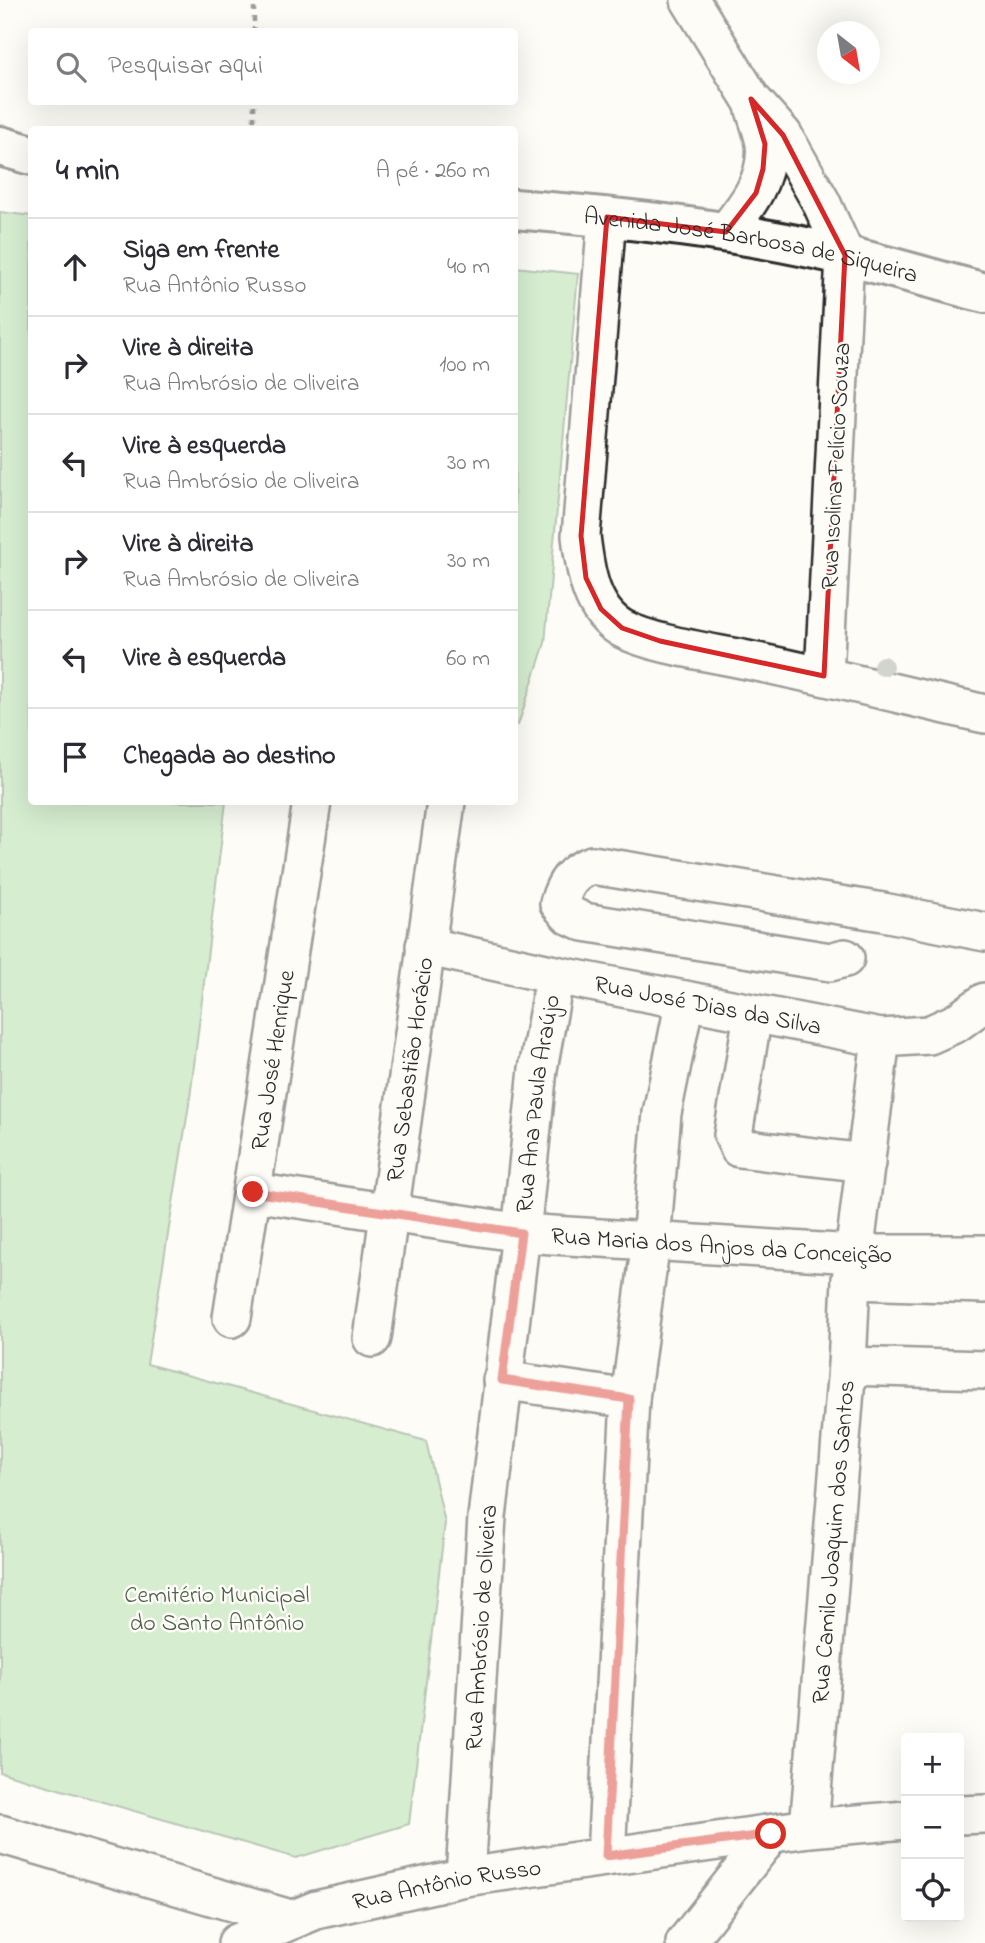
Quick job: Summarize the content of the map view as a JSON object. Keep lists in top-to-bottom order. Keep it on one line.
{"streets":{"main road":["Avenida José Barbosa de Siqueira"],"street":["Rua Isolina Felício Souza","Rua José Dias da Silva","Rua José Henrique","Rua Sebastião Horácio","Rua Ana Paula Araújo","Rua Maria dos Anjos da Conceição","Rua Camilo Joaquim dos Santos","Rua Ambrósio de Oliveira","Rua Antônio Russo"]},"crossings":[["Avenida José Barbosa de Siqueira","Rua Isolina Felício Souza"],["Rua José Dias da Silva","Rua Sebastião Horácio"],["Rua José Dias da Silva","Rua Ana Paula Araújo"],["Rua José Dias da Silva","Rua Camilo Joaquim dos Santos"],["Rua José Henrique","Rua Maria dos Anjos da Conceição"],["Rua Sebastião Horácio","Rua Maria dos Anjos da Conceição"],["Rua Ana Paula Araújo","Rua Maria dos Anjos da Conceição"],["Rua Ana Paula Araújo","Rua Ambrósio de Oliveira"],["Rua Maria dos Anjos da Conceição","Rua Camilo Joaquim dos Santos"],["Rua Maria dos Anjos da Conceição","Rua Ambrósio de Oliveira"],["Rua Camilo Joaquim dos Santos","Rua Antônio Russo"],["Rua Ambrósio de Oliveira","Rua Antônio Russo"]],"parks":["Cemitério Municipal do Santo Antônio"],"north":"bottom right","page":{"search":"Pesquisar aqui","heading":["4 min","A pé · 260 m"],"list":[["Siga em frente","Rua Antônio Russo","40 m"],["Vire à direita","Rua Ambrósio de Oliveira","100 m"],["Vire à esquerda","Rua Ambrósio de Oliveira","30 m"],["Vire à direita","Rua Ambrósio de Oliveira","30 m"],["Vire à esquerda","60 m"],"Chegada ao destino"],"map_buttons":["+","−"]}}
